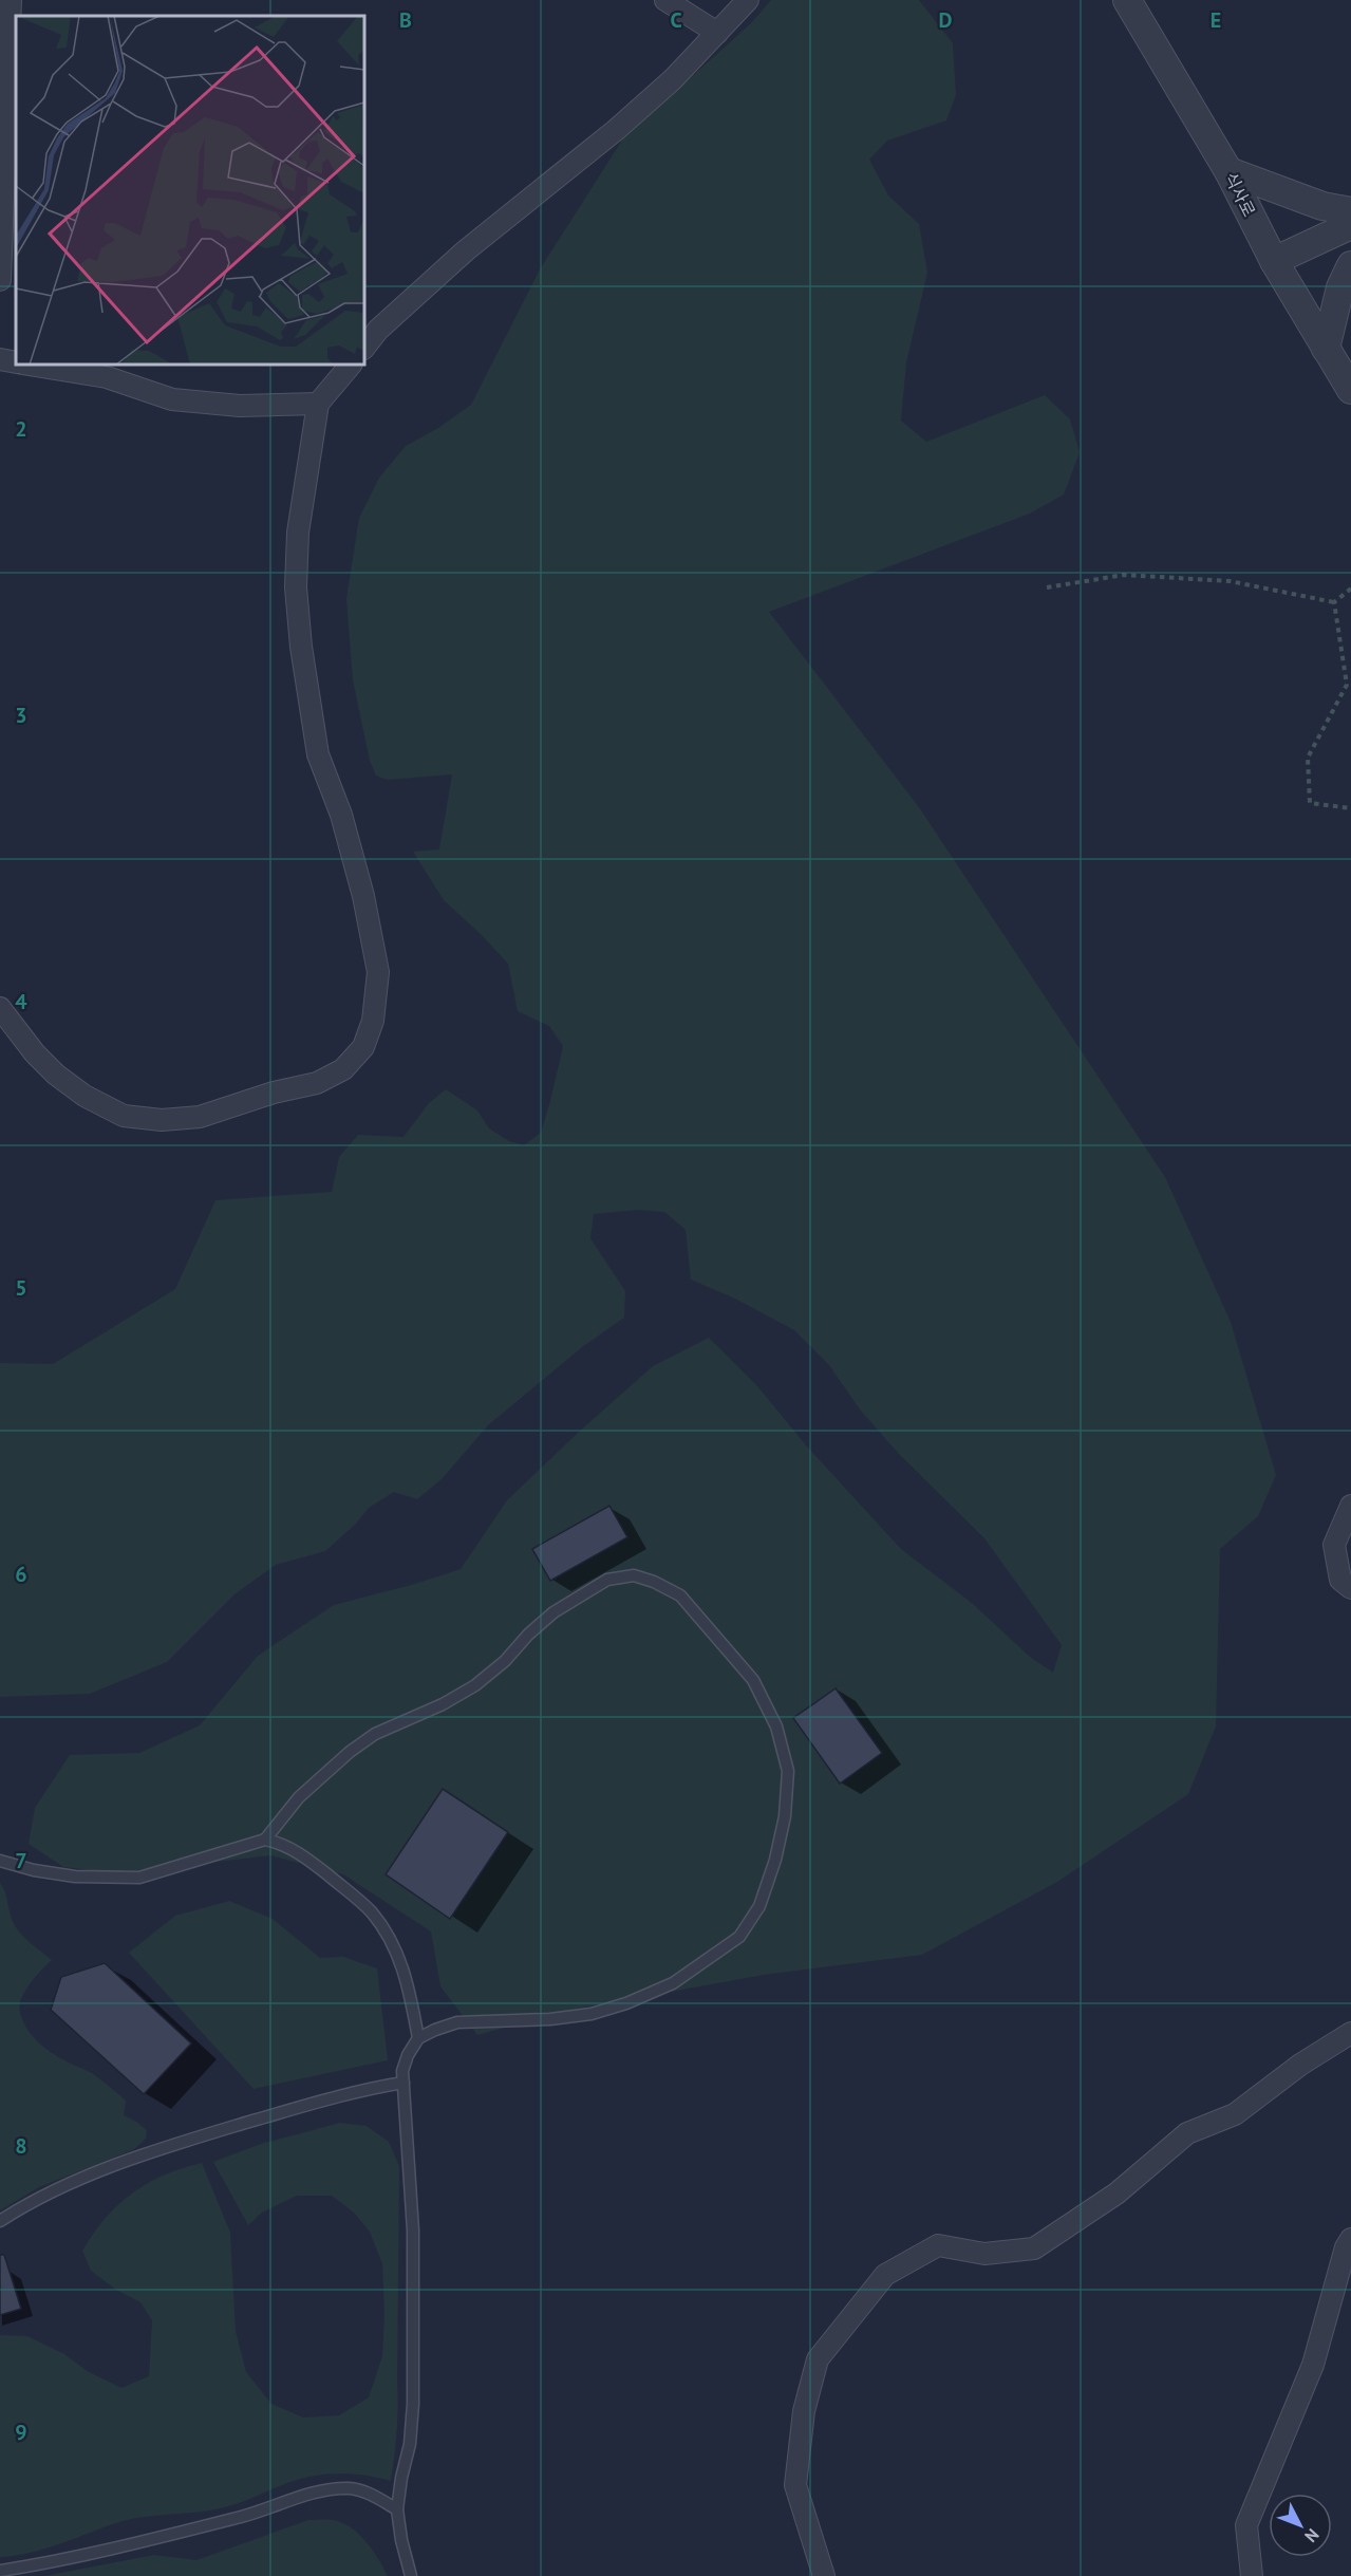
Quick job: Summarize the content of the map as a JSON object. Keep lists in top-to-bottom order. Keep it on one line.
{"streets":{"street":["식사로"]},"north":"bottom right","grid":{"columns":["B","C","D","E"],"rows":["2","3","4","5","6","7","8","9"]}}
